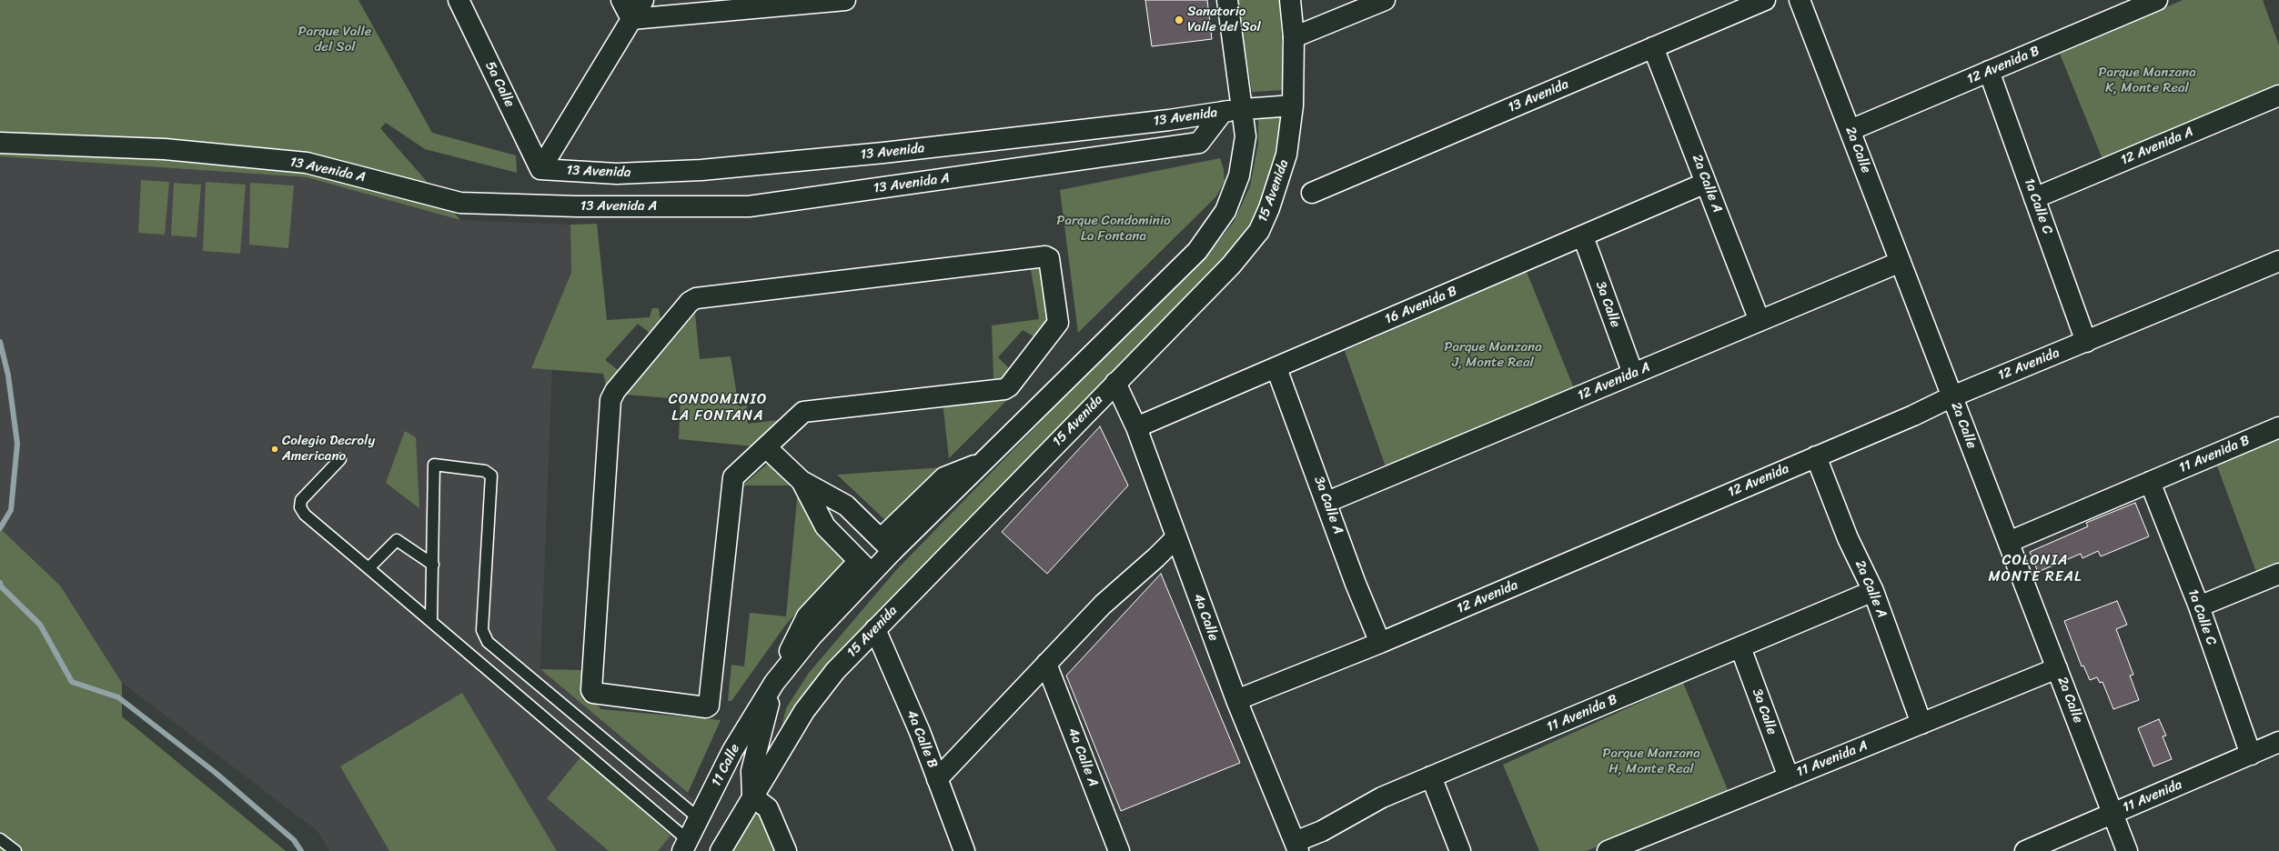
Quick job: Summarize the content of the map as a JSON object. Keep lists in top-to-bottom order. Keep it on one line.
{"streets":{"street":["12 Avenida B","5a Calle","13 Avenida","12 Avenida A","2a Calle","13 Avenida A","2a Calle A","15 Avenida","1a Calle C","3a Calle","16 Avenida B","12 Avenida","11 Avenida B","3a Calle A","4a Calle","4a Calle B","4a Calle A","11 Avenida A","11 Calle","11 Avenida"]},"crossings":[["12 Avenida B","2a Calle"],["12 Avenida B","1a Calle C"],["5a Calle","13 Avenida"],["13 Avenida","13 Avenida A"],["13 Avenida","2a Calle A"],["13 Avenida","15 Avenida"],["12 Avenida A","2a Calle"],["12 Avenida A","2a Calle A"],["12 Avenida A","1a Calle C"],["12 Avenida A","3a Calle"],["12 Avenida A","3a Calle A"],["2a Calle","12 Avenida"],["2a Calle","11 Avenida B"],["2a Calle","11 Avenida A"],["2a Calle","11 Avenida"],["2a Calle A","16 Avenida B"],["2a Calle A","12 Avenida"],["2a Calle A","11 Avenida B"],["2a Calle A","11 Avenida A"],["15 Avenida","4a Calle"],["15 Avenida","4a Calle B"],["1a Calle C","12 Avenida"],["1a Calle C","11 Avenida B"],["1a Calle C","11 Avenida"],["3a Calle","16 Avenida B"],["3a Calle","11 Avenida B"],["3a Calle","11 Avenida A"],["16 Avenida B","3a Calle A"],["16 Avenida B","4a Calle"],["12 Avenida","3a Calle A"],["12 Avenida","4a Calle"],["11 Avenida B","4a Calle"]],"districts":["CONDOMINIO LA FONTANA","COLONIA MONTE REAL"],"parks":["Parque Valle del Sol","Parque Manzana K, Monte Real","Parque Condominio La Fontana","Parque Manzana J, Monte Real","Parque Manzana H, Monte Real"],"places":["Sanatorio Valle del Sol","Colegio Decroly Americano"]}
